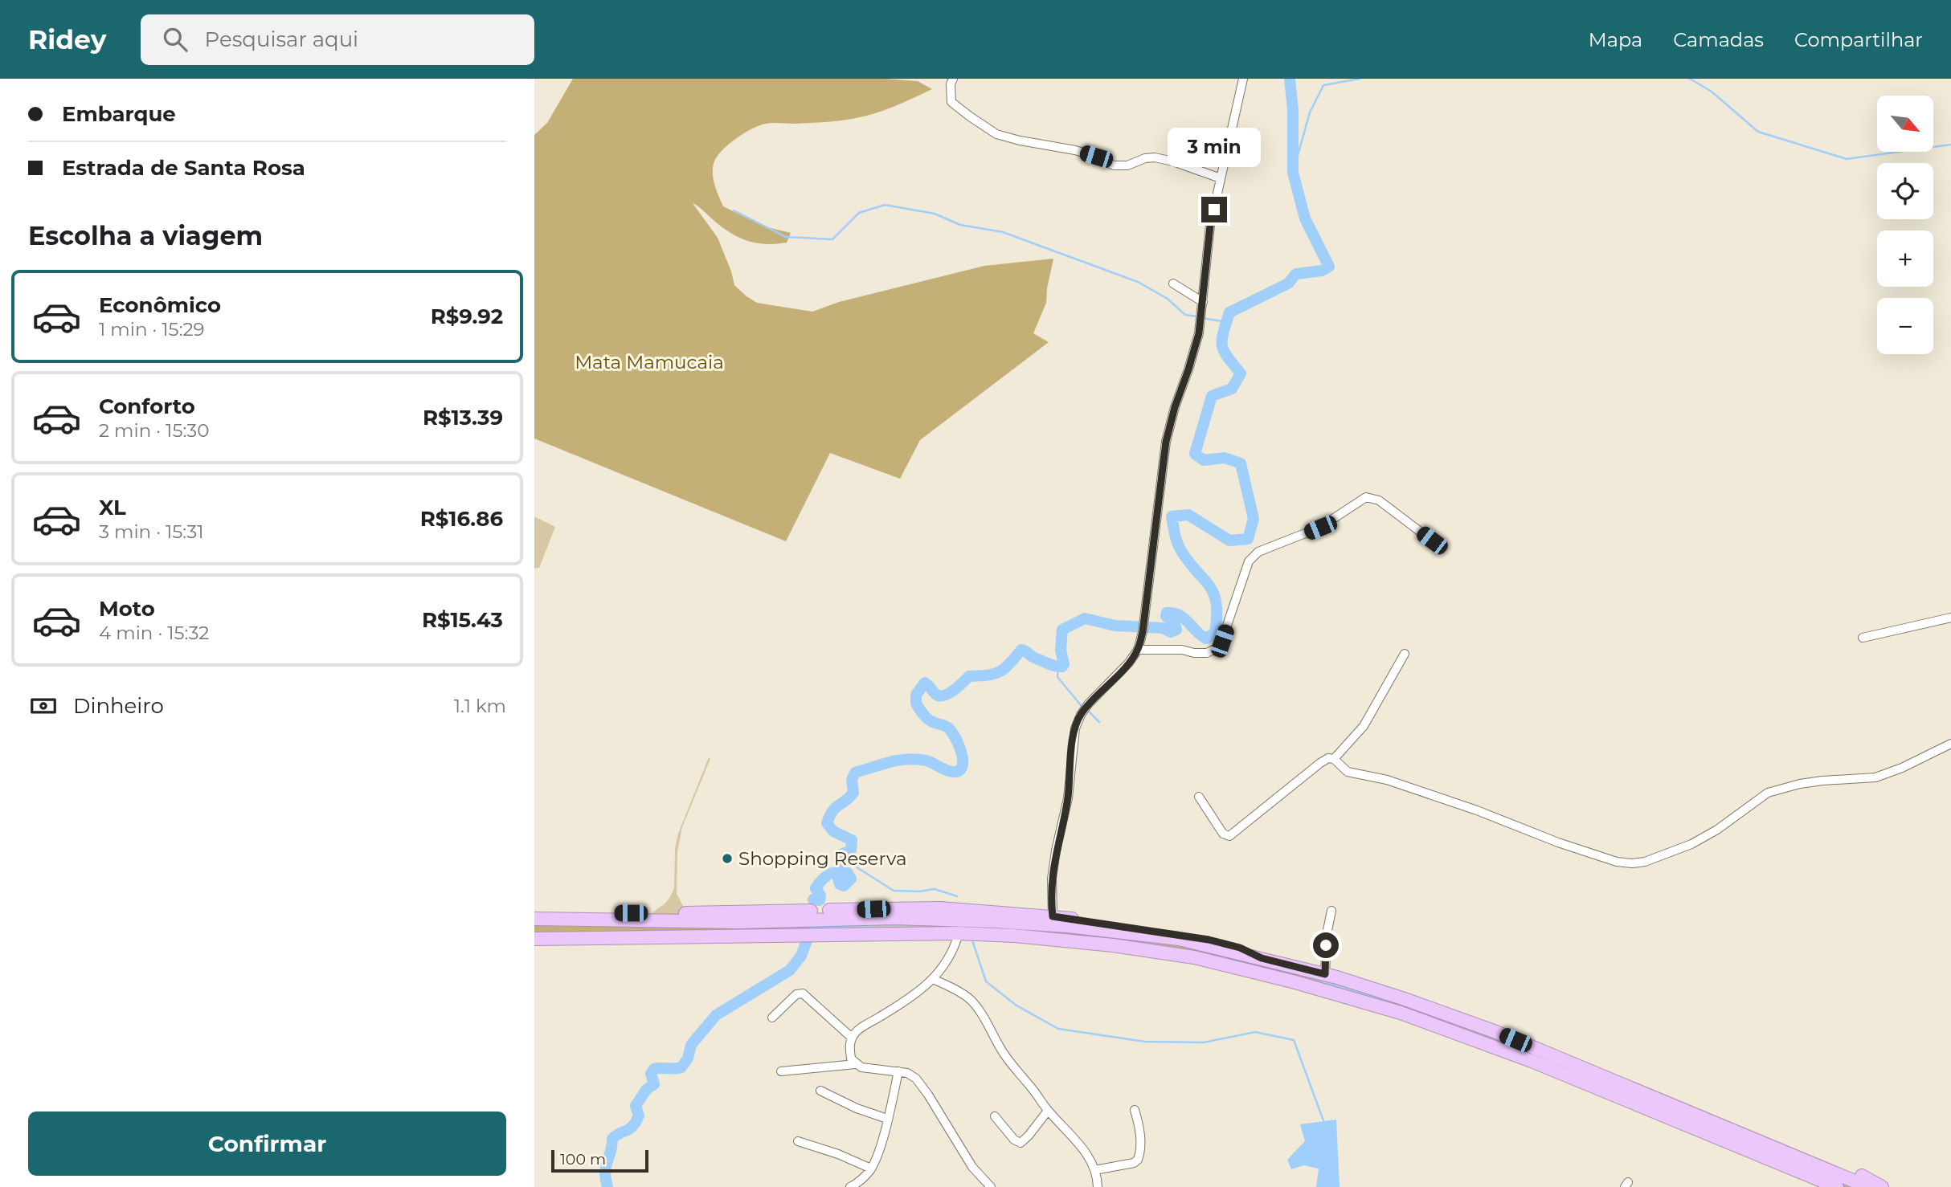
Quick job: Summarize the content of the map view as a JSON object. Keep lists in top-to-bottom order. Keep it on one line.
{"parks":["Mata Mamucaia"],"places":["Shopping Reserva"],"scale_bar":"100 m","north":"bottom right","page":{"header":"Ridey","search":"Pesquisar aqui","nav":["Mapa","Camadas","Compartilhar"],"banner":["Embarque","Estrada de Santa Rosa"],"map_buttons":["+","−"],"bubble":"3 min","heading":"Escolha a viagem","list":[{"name":"Econômico","note":"1 min · 15:29","value":"R$9.92"},{"name":"Conforto","note":"2 min · 15:30","value":"R$13.39"},{"name":"XL","note":"3 min · 15:31","value":"R$16.86"},{"name":"Moto","note":"4 min · 15:32","value":"R$15.43"}],"pay":["Dinheiro","1.1 km"],"buttons":"Confirmar","scale":"100 m"}}
